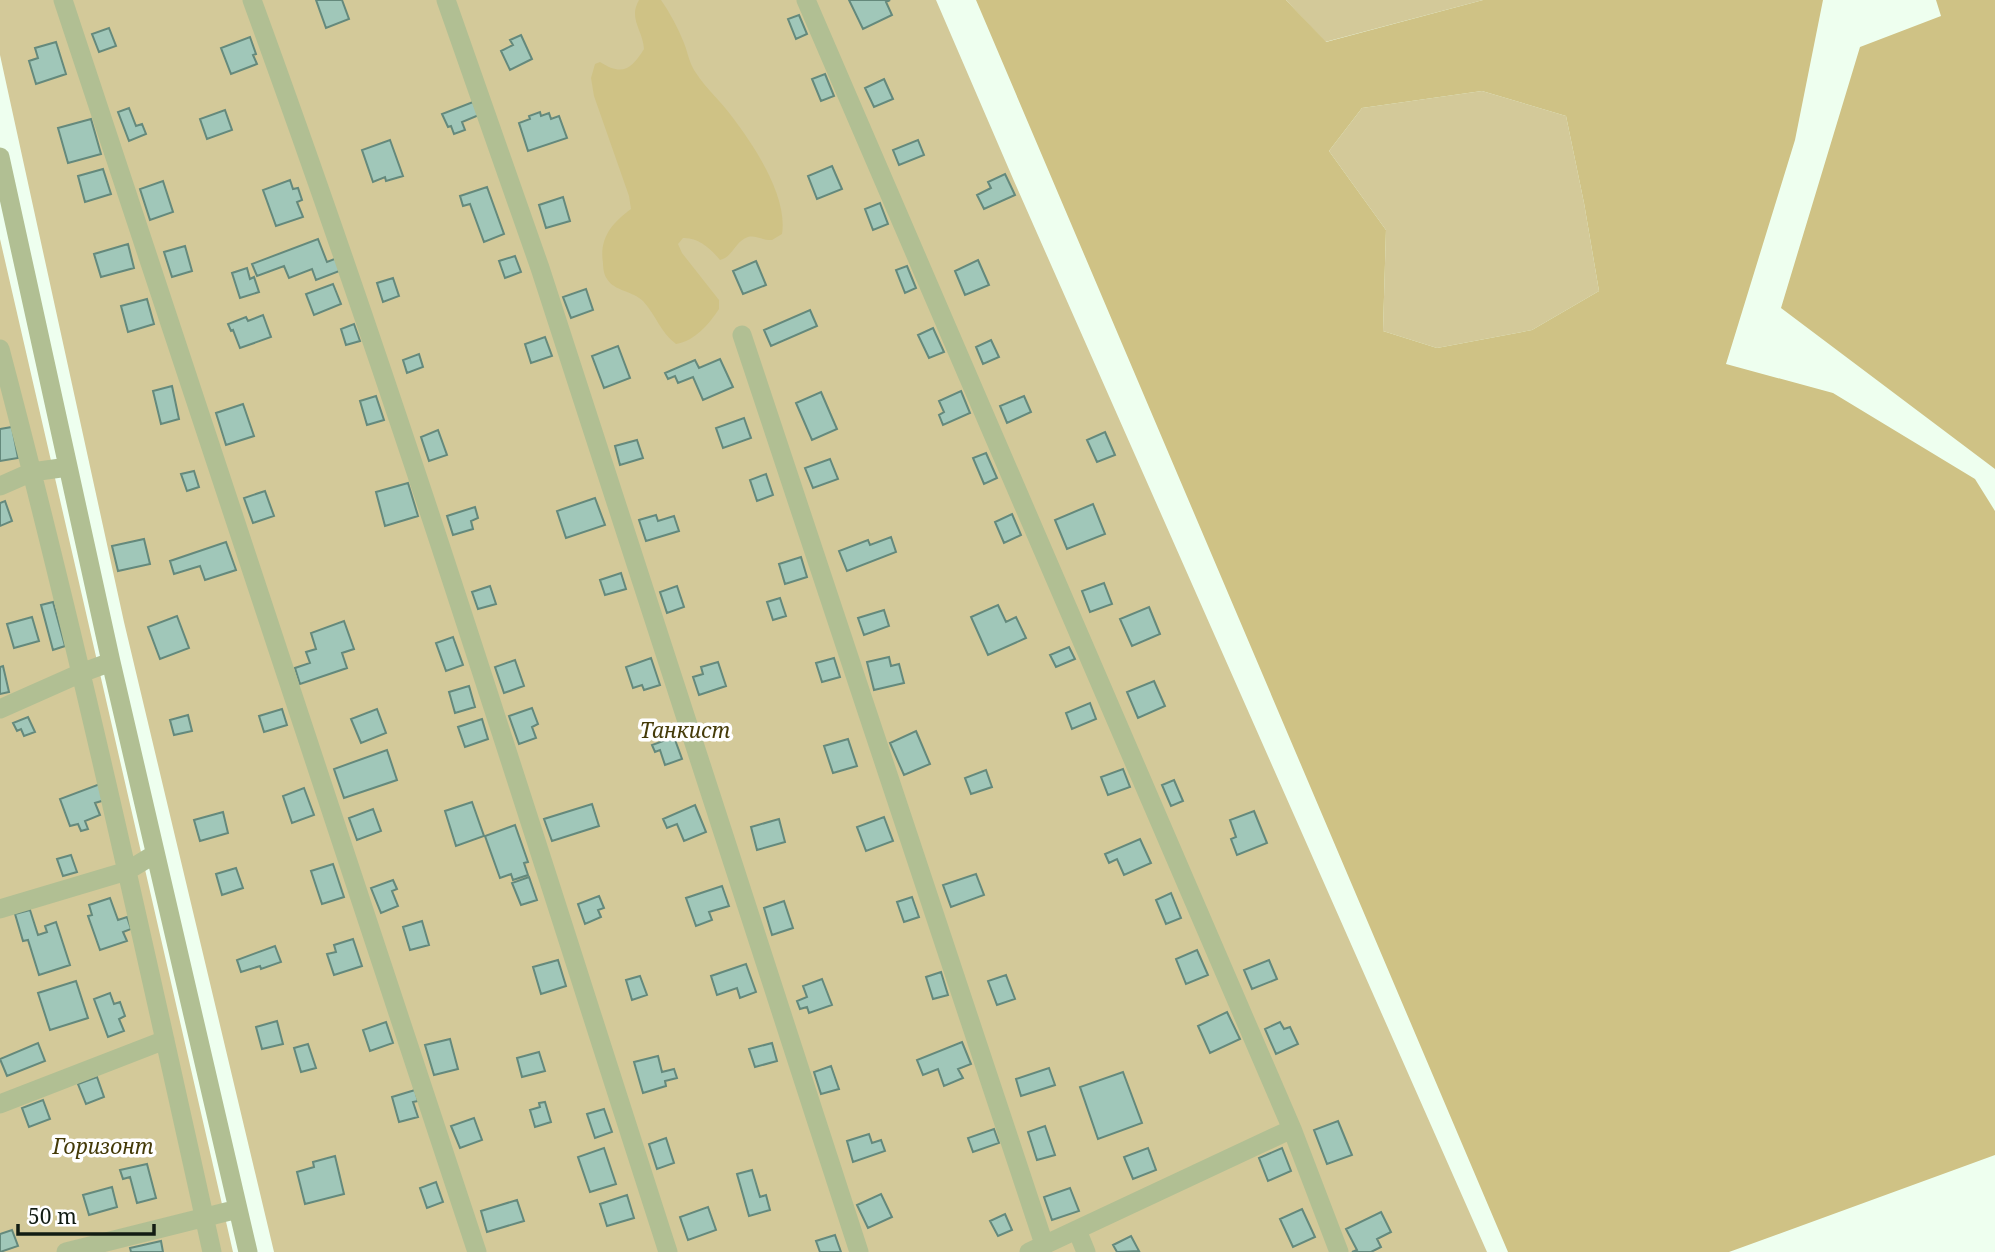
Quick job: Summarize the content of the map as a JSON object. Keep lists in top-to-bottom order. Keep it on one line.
{"parks":["Танкист","Горизонт"],"scale_bar":"50 m"}
